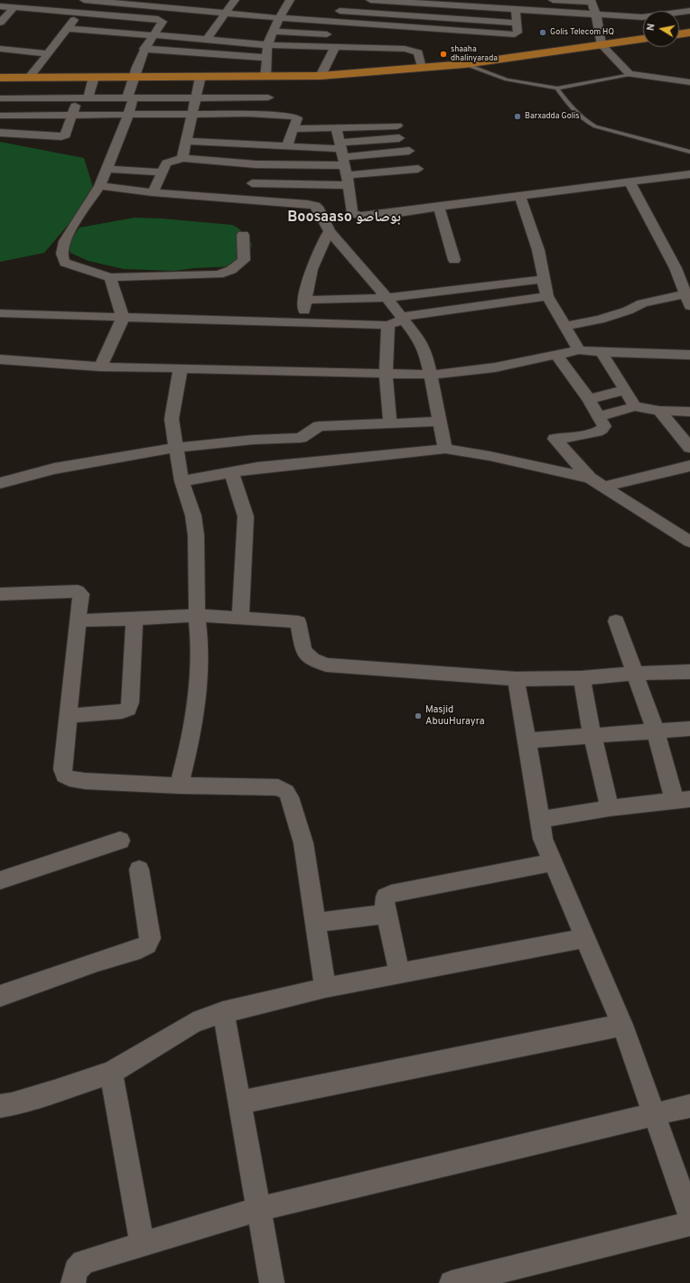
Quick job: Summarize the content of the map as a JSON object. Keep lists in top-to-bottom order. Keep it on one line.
{"districts":["Boosaaso بوصاصو"],"places":["Golis Telecom HQ","shaaha dhalinyarada","Barxadda Golis","Masjid AbuuHurayra"],"north":"left"}
